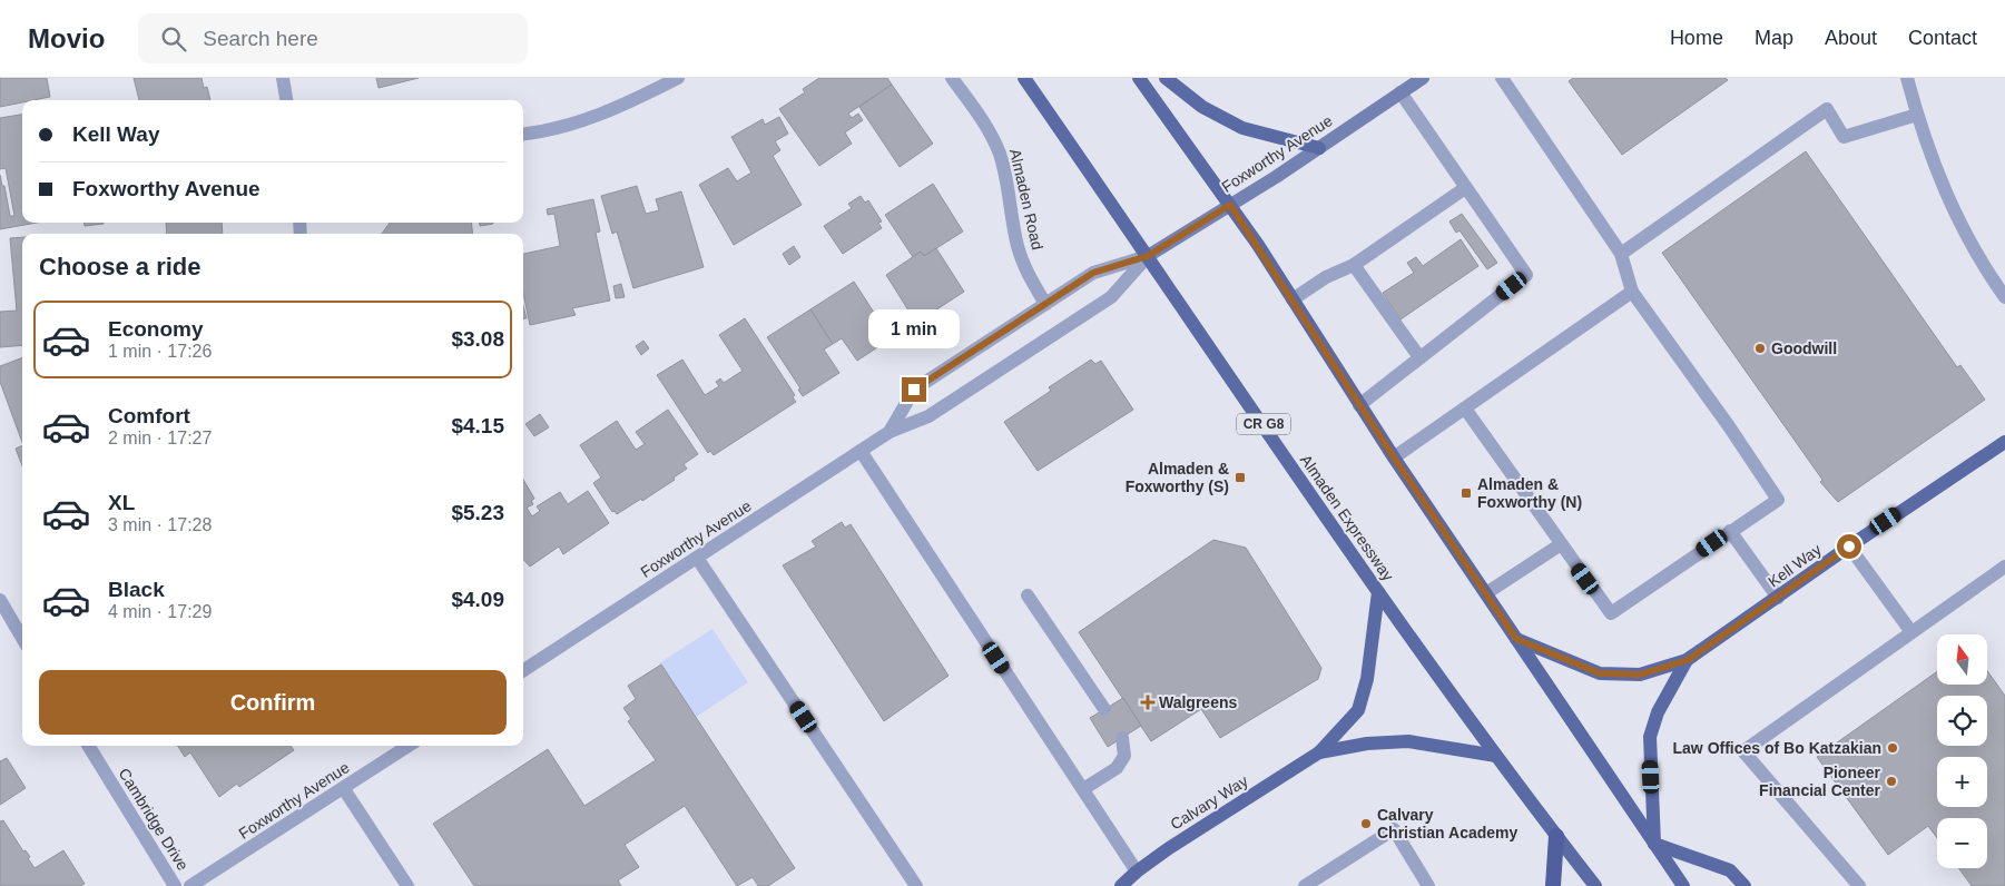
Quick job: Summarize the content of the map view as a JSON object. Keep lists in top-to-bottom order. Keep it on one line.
{"streets":{"main road":["Foxworthy Avenue","CR G8","Almaden Expressway","Kell Way","Calvary Way"],"street":["Almaden Road","Cambridge Drive"]},"crossings":[["Foxworthy Avenue","Almaden Road"],["Foxworthy Avenue","Almaden Expressway"]],"places":{"other":["Goodwill","Law Offices of Bo Katzakian","Pioneer Financial Center","Calvary Christian Academy"],"transit":["Almaden & Foxworthy (S)","Almaden & Foxworthy (N)"],"health":["Walgreens"]},"north":"top","page":{"header":"Movio","search":"Search here","nav":["Home","Map","About","Contact"],"banner":["Kell Way","Foxworthy Avenue"],"heading":"Choose a ride","list":[{"name":"Economy","note":"1 min · 17:26","value":"$3.08"},{"name":"Comfort","note":"2 min · 17:27","value":"$4.15"},{"name":"XL","note":"3 min · 17:28","value":"$5.23"},{"name":"Black","note":"4 min · 17:29","value":"$4.09"}],"bubble":"1 min","map_buttons":["+","−"],"buttons":"Confirm"}}
